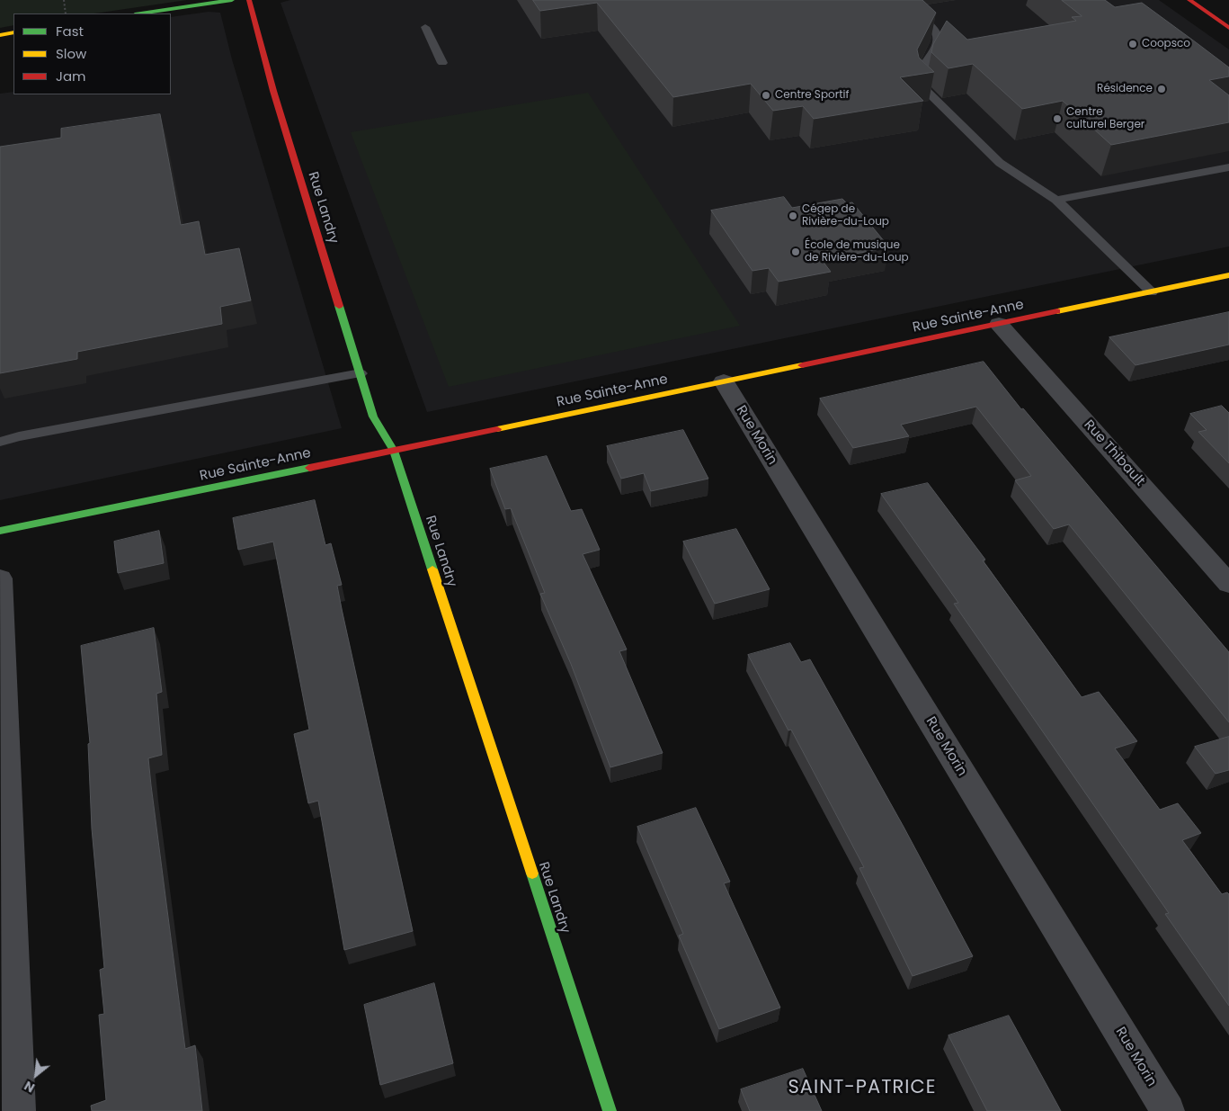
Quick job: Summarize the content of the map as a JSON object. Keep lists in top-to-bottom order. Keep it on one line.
{"streets":{"street":["Rue Landry","Rue Sainte-Anne","Rue Morin","Rue Thibault"]},"crossings":[["Rue Landry","Rue Sainte-Anne"],["Rue Sainte-Anne","Rue Morin"],["Rue Sainte-Anne","Rue Thibault"]],"districts":["SAINT-PATRICE"],"places":["Coopsco","Résidence","Centre Sportif","Centre culturel Berger","Cégep de Rivière-du-Loup","École de musique de Rivière-du-Loup"],"legend":["Fast","Slow","Jam"],"north":"bottom left"}
